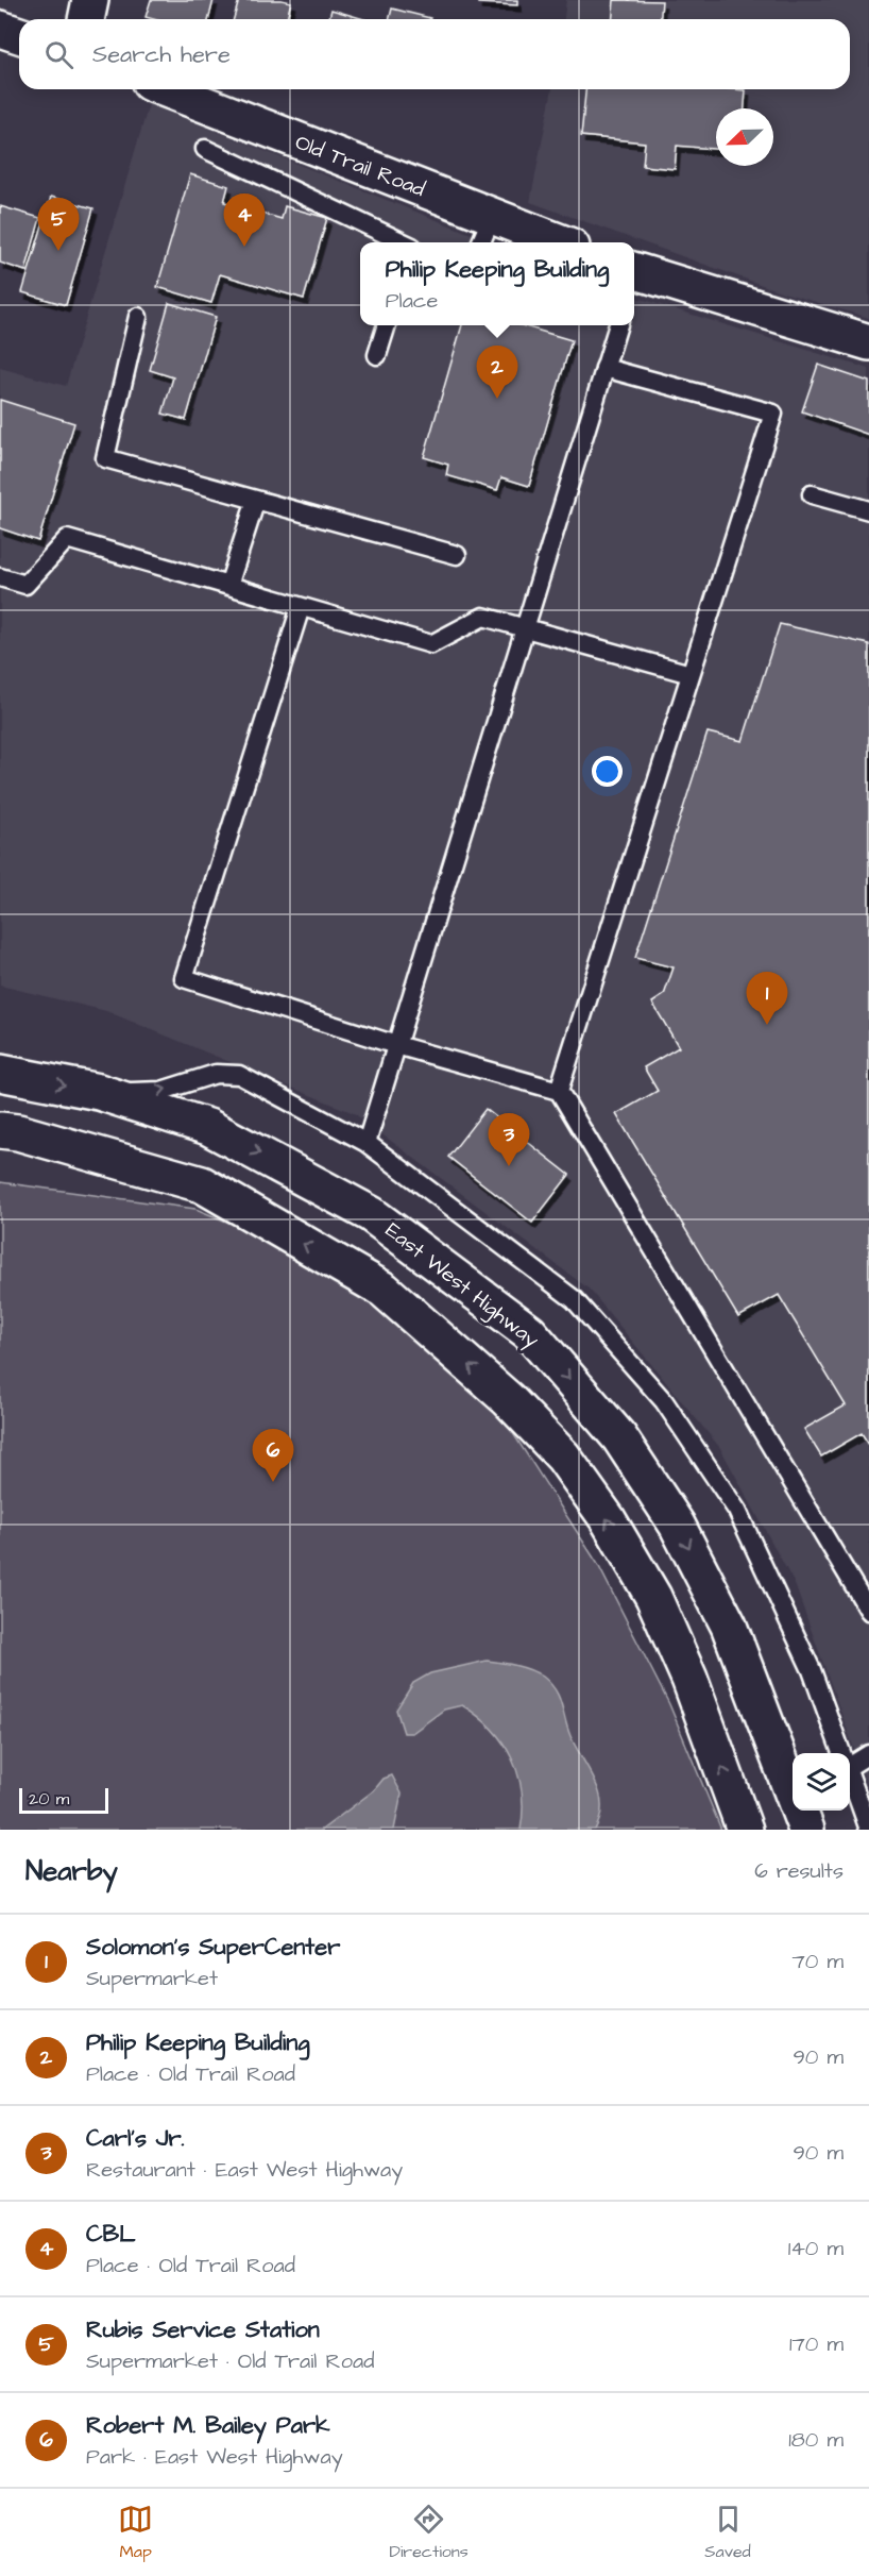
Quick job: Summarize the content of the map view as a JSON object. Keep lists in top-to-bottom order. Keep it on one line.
{"streets":{"main road":["Old Trail Road","East West Highway"]},"scale_bar":"20 m","north":"bottom left","page":{"search":"Search here","pins":["4","5","2","1","3","6"],"popup":["Philip Keeping Building","Place"],"scale":"20 m","heading":["Nearby","6 results"],"list":[{"mark":"1","name":"Solomon's SuperCenter","note":"Supermarket","value":"70 m"},{"mark":"2","name":"Philip Keeping Building","note":"Place · Old Trail Road","value":"90 m"},{"mark":"3","name":"Carl's Jr.","note":"Restaurant · East West Highway","value":"90 m"},{"mark":"4","name":"CBL","note":"Place · Old Trail Road","value":"140 m"},{"mark":"5","name":"Rubis Service Station","note":"Supermarket · Old Trail Road","value":"170 m"},{"mark":"6","name":"Robert M. Bailey Park","note":"Park · East West Highway","value":"180 m"}],"nav":["Map","Directions","Saved"]}}
